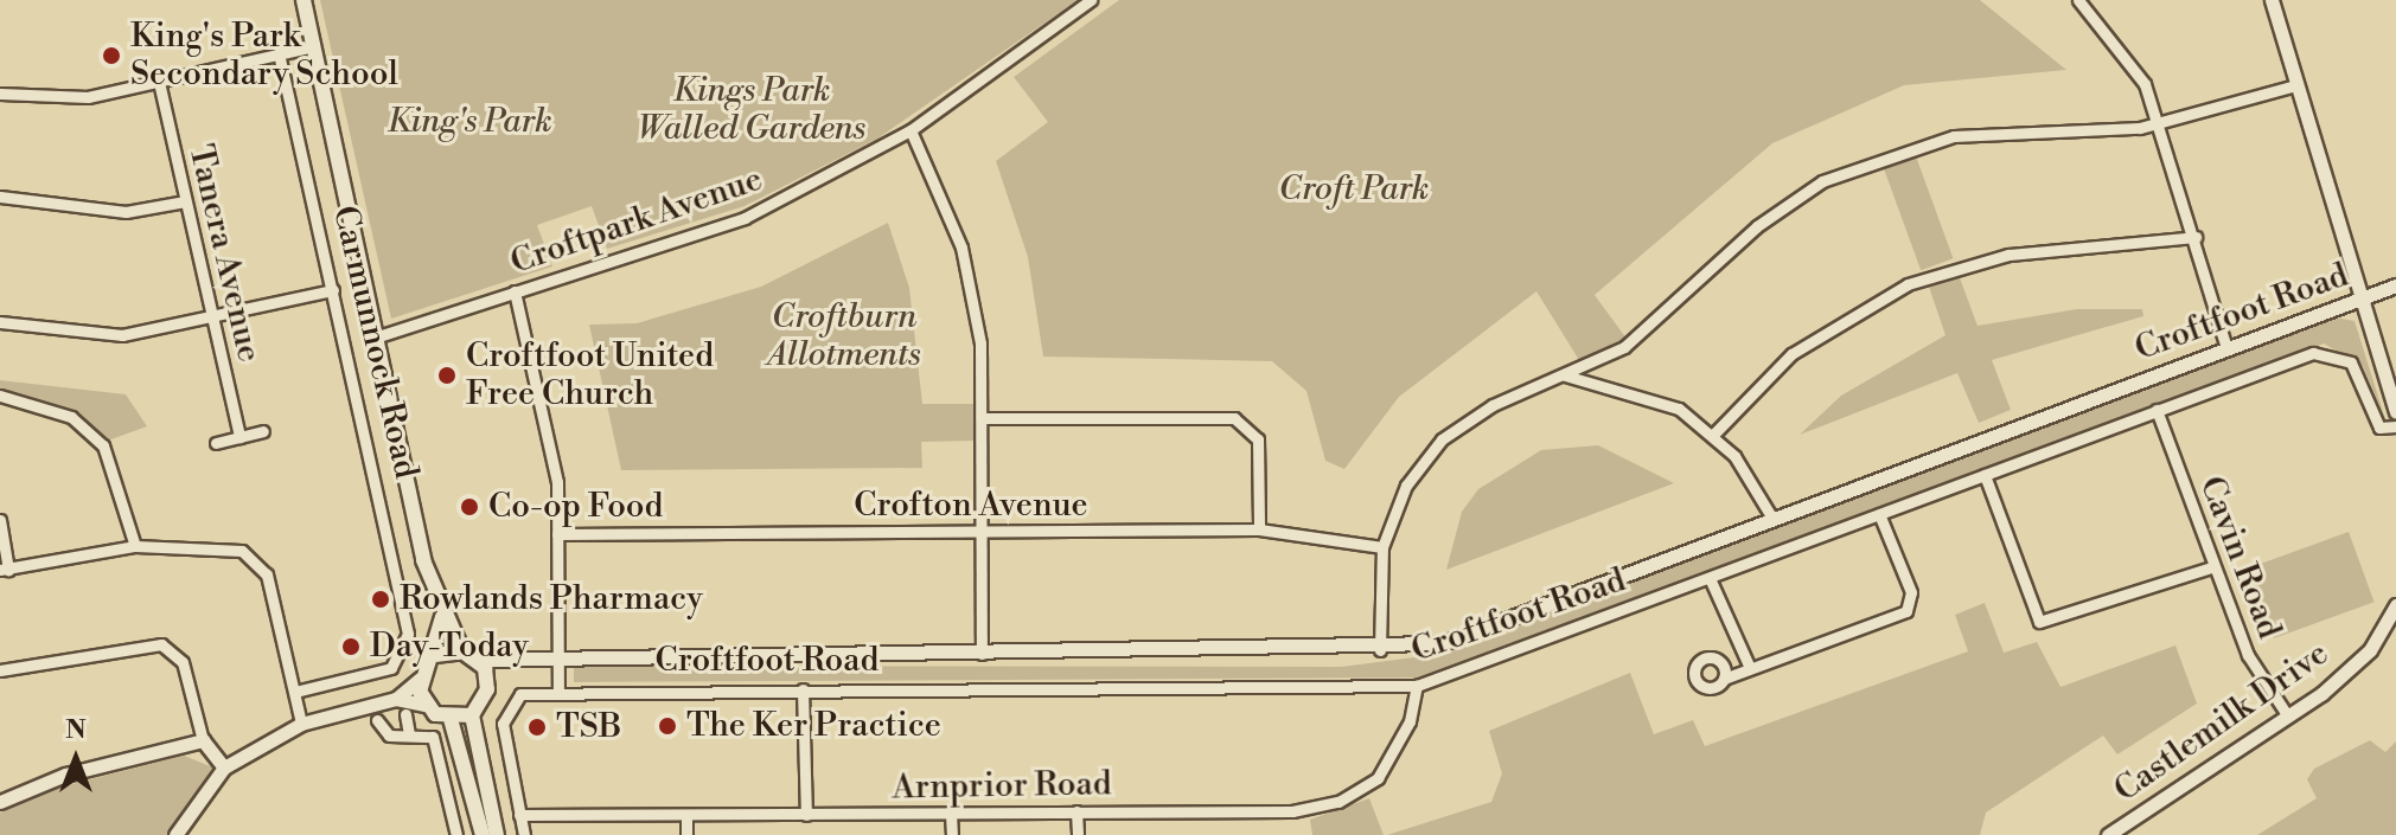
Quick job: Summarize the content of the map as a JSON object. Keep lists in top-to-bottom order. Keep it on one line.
{"streets":{"main road":["Carmunnock Road"],"street":["Croftpark Avenue","Tanera Avenue","Croftfoot Road","Crofton Avenue","Cavin Road","Castlemilk Drive","Arnprior Road"]},"crossings":[["Croftpark Avenue","Carmunnock Road"],["Croftfoot Road","Cavin Road"],["Croftfoot Road","Arnprior Road"],["Cavin Road","Castlemilk Drive"]],"parks":["Kings Park Walled Gardens","King's Park","Croft Park","Croftburn Allotments"],"places":["King's Park Secondary School","Croftfoot United Free Church","Co-op Food","Rowlands Pharmacy","Day-Today","The Ker Practice","TSB"],"north":"top"}
